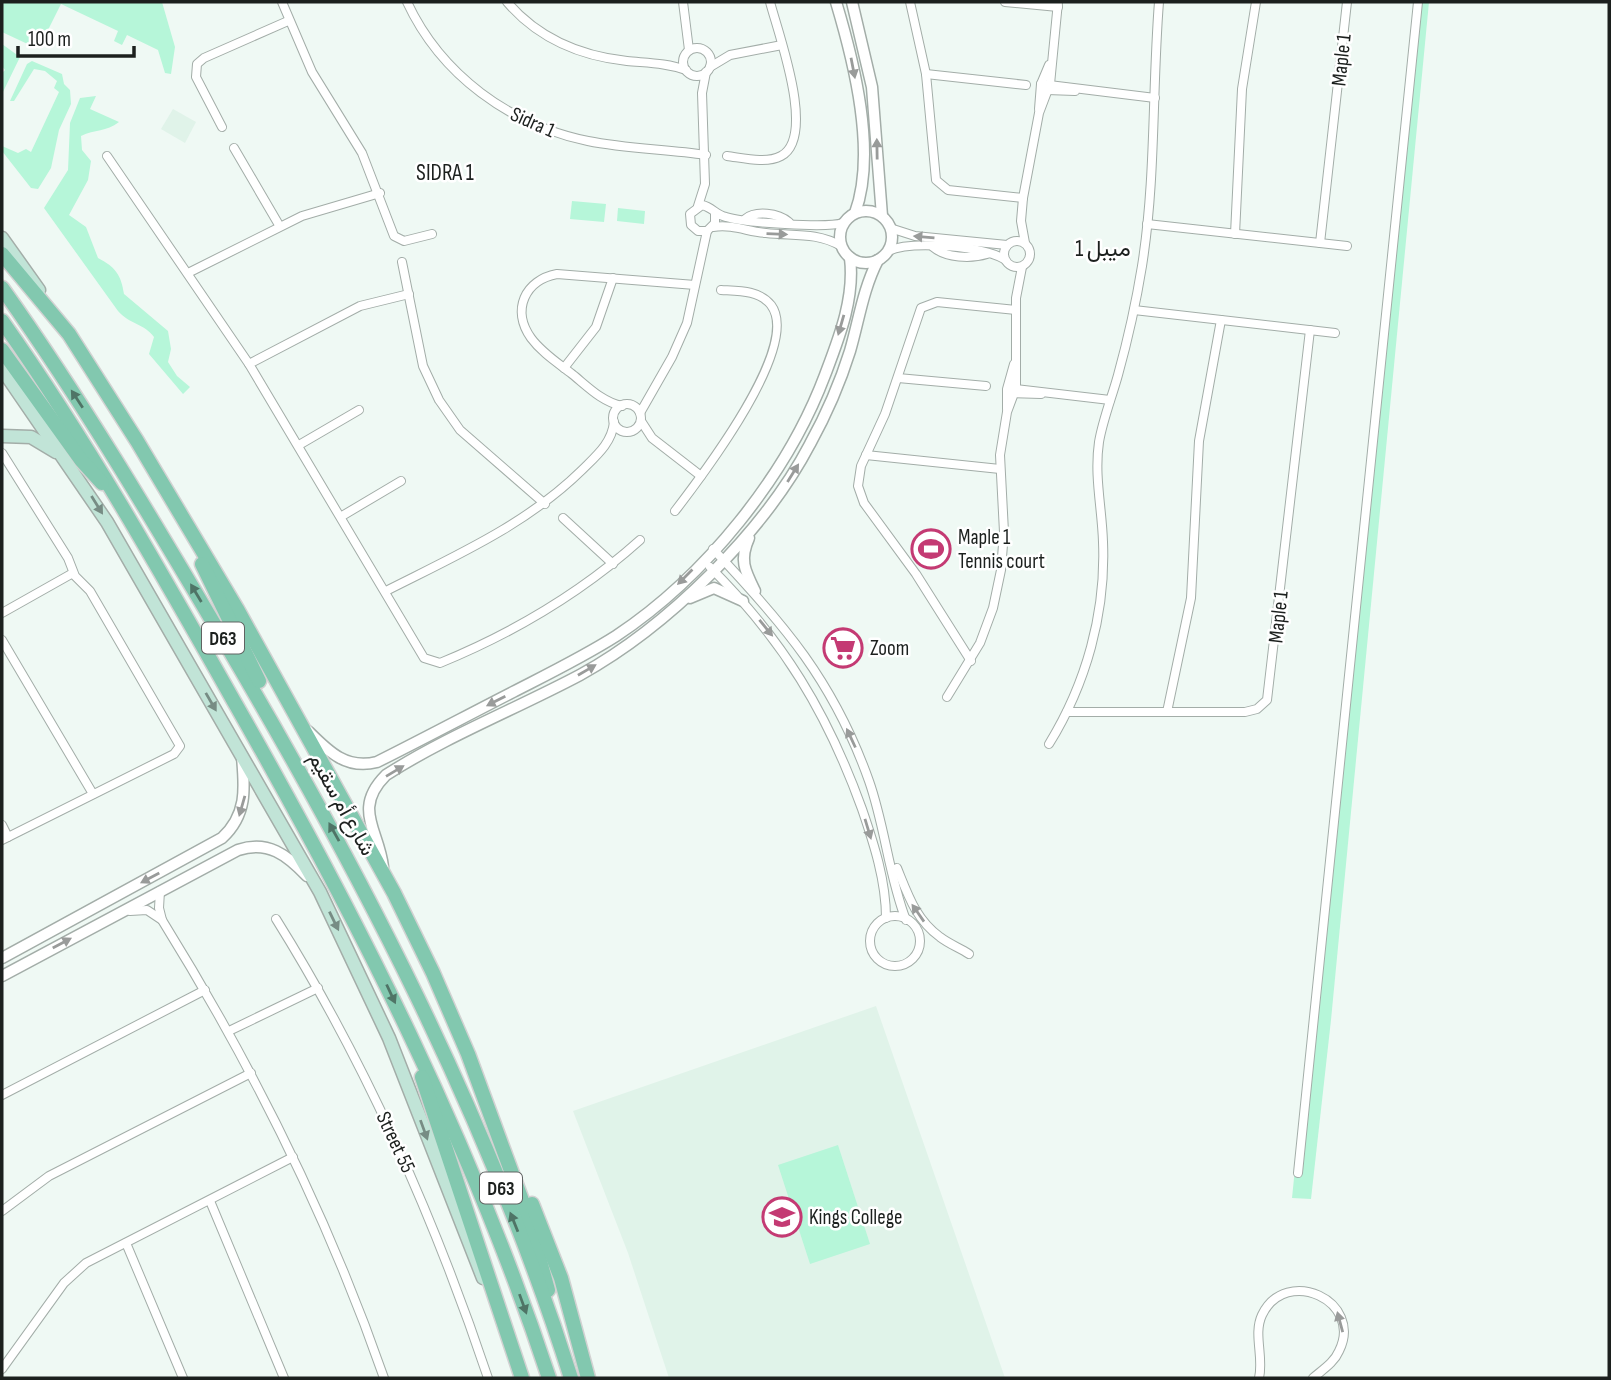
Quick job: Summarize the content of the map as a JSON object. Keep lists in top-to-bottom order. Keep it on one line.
{"streets":{"main road":["D63","شارع أم سقيم"],"street":["Maple 1","Sidra 1","Street 55"]},"districts":["SIDRA 1","ميبل 1"],"places":{"sports":["Maple 1 Tennis court"],"supermarket":["Zoom"],"school or university":["Kings College"]},"scale_bar":"100 m"}
